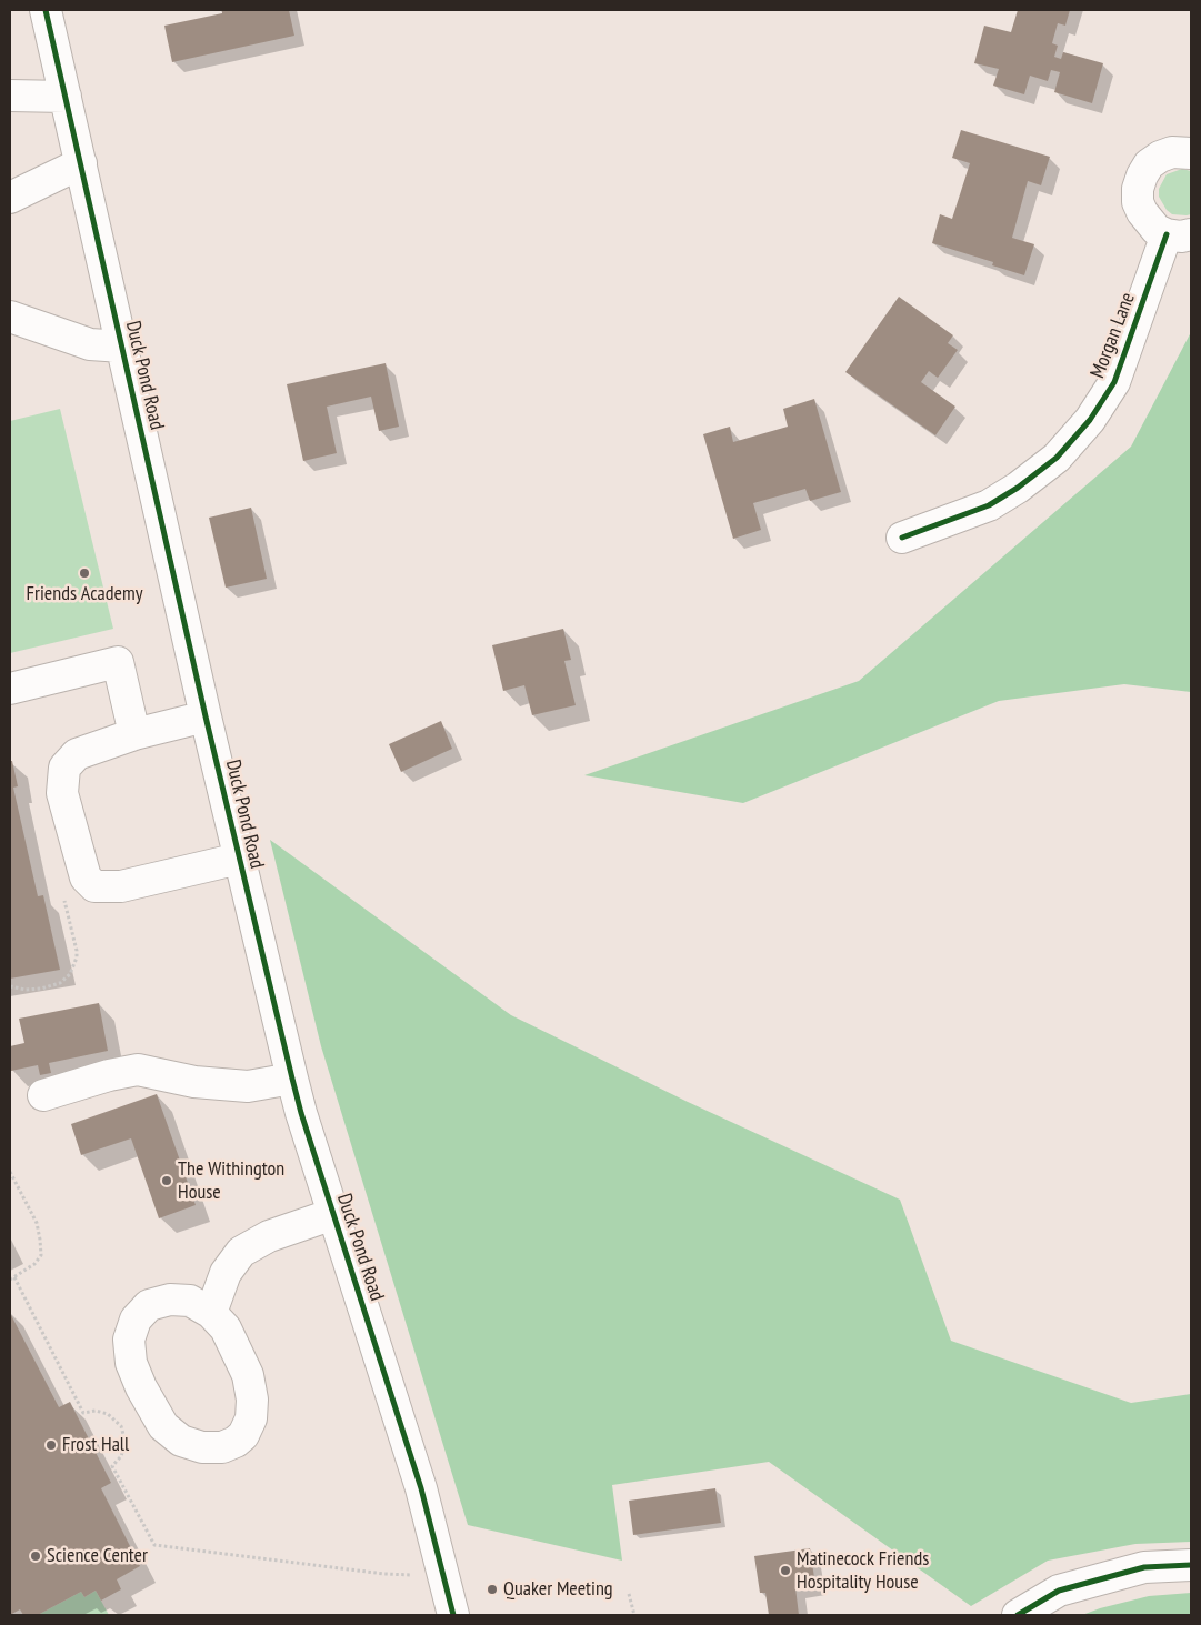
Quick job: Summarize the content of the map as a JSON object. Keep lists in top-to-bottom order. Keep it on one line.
{"streets":{"street":["Morgan Lane","Duck Pond Road"]},"places":["Friends Academy","The Withington House","Frost Hall","Science Center","Matinecock Friends Hospitality House","Quaker Meeting"]}
